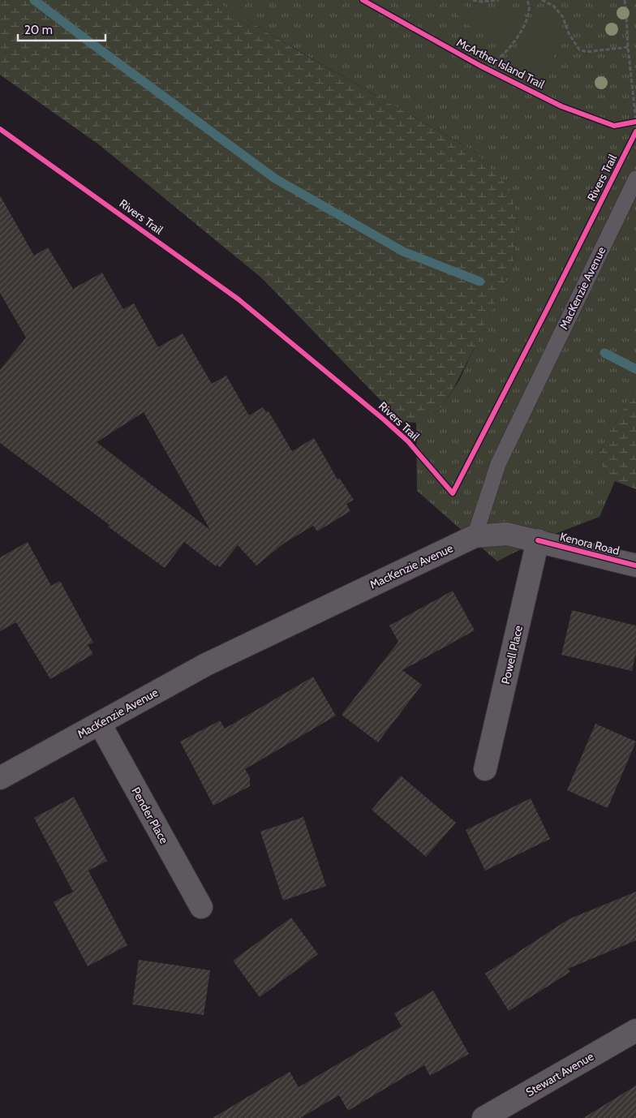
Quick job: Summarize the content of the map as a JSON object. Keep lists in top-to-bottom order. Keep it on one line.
{"streets":{"street":["MacKenzie Avenue","Kenora Road","Powell Place","Pender Place","Stewart Avenue"],"cycle path":["McArther Island Trail","Rivers Trail"]},"crossings":[["MacKenzie Avenue","Kenora Road"],["MacKenzie Avenue","Pender Place"],["Kenora Road","Powell Place"]],"scale_bar":"20 m"}
